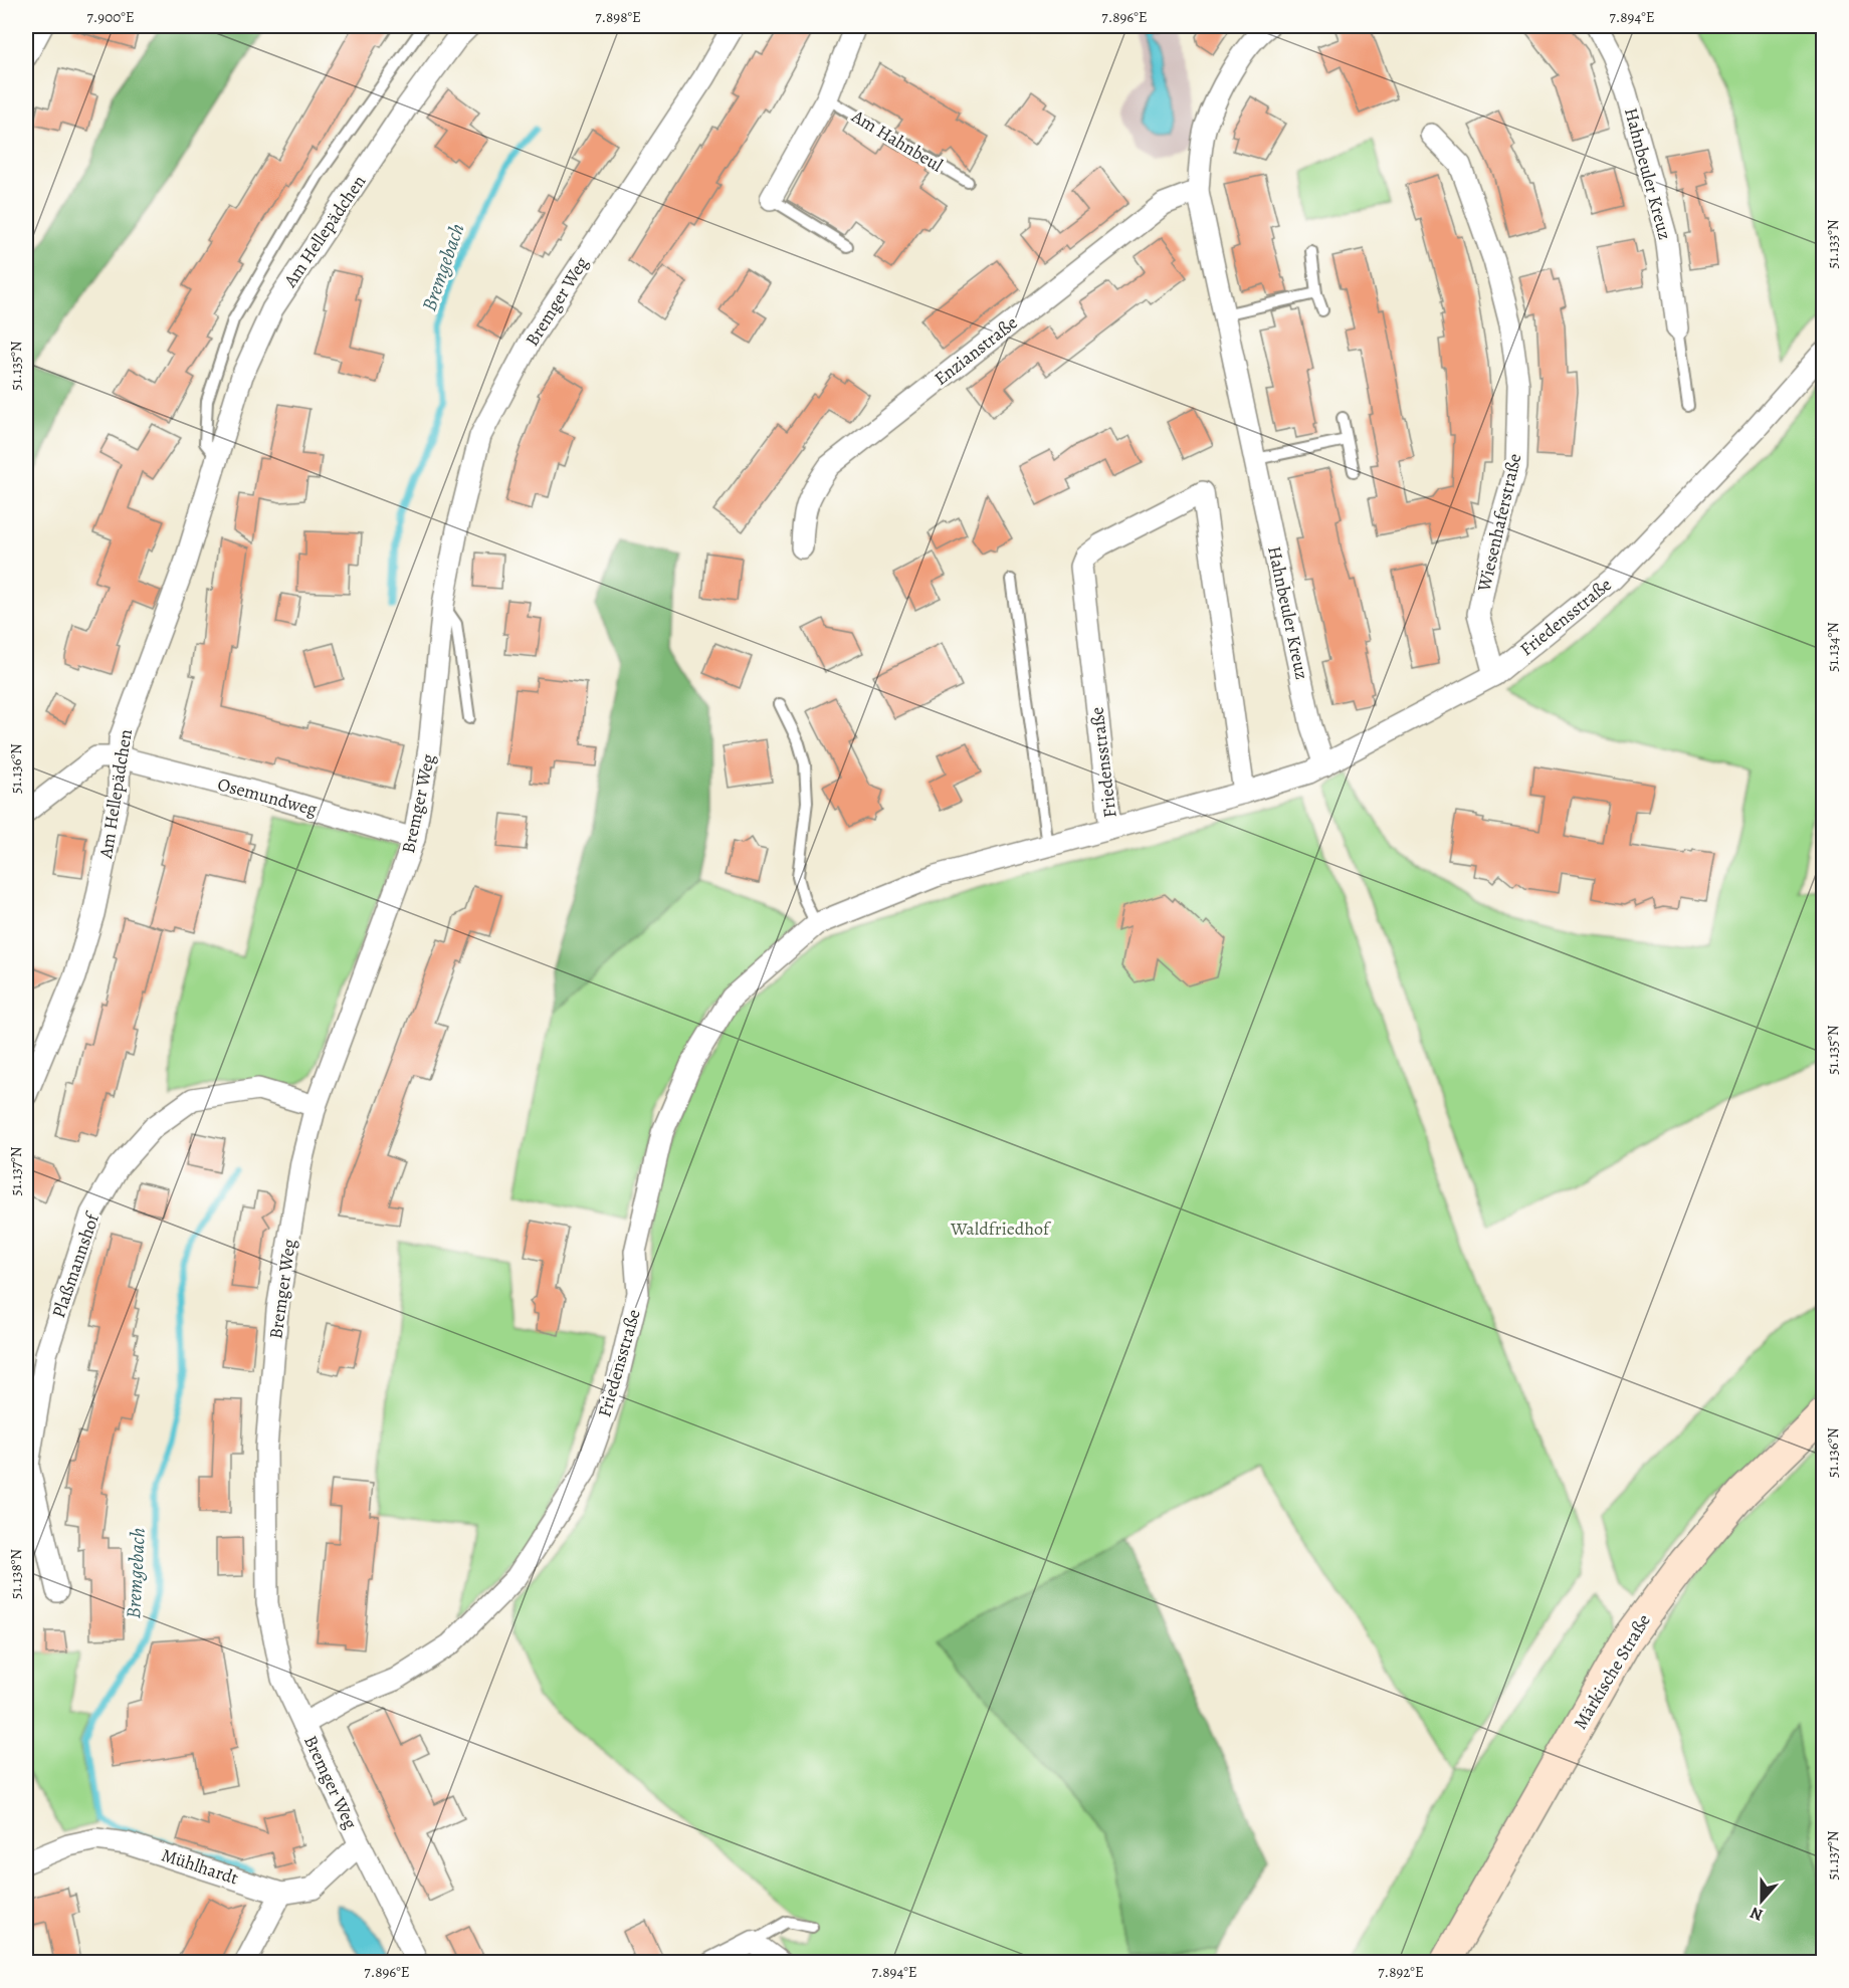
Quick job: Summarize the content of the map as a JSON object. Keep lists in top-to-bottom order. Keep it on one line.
{"streets":{"main road":["Märkische Straße"],"street":["Hahnbeuler Kreuz","Am Hellepädchen","Bremger Weg","Enzianstraße","Wiesenhaferstraße","Friedensstraße","Osemundweg","Plaßmannshof","Mühlhardt"],"lane":["Am Hahnbeul"]},"crossings":[["Hahnbeuler Kreuz","Enzianstraße"],["Hahnbeuler Kreuz","Friedensstraße"],["Am Hellepädchen","Osemundweg"],["Bremger Weg","Friedensstraße"],["Bremger Weg","Osemundweg"],["Bremger Weg","Plaßmannshof"],["Bremger Weg","Mühlhardt"],["Wiesenhaferstraße","Friedensstraße"]],"water":["Bremgebach"],"parks":["Waldfriedhof"],"north":"bottom","coordinates":["7.900°E","7.898°E","7.896°E","7.894°E","51.133°N","51.135°N","51.134°N","51.136°N","51.137°N","51.138°N","7.892°E"]}
